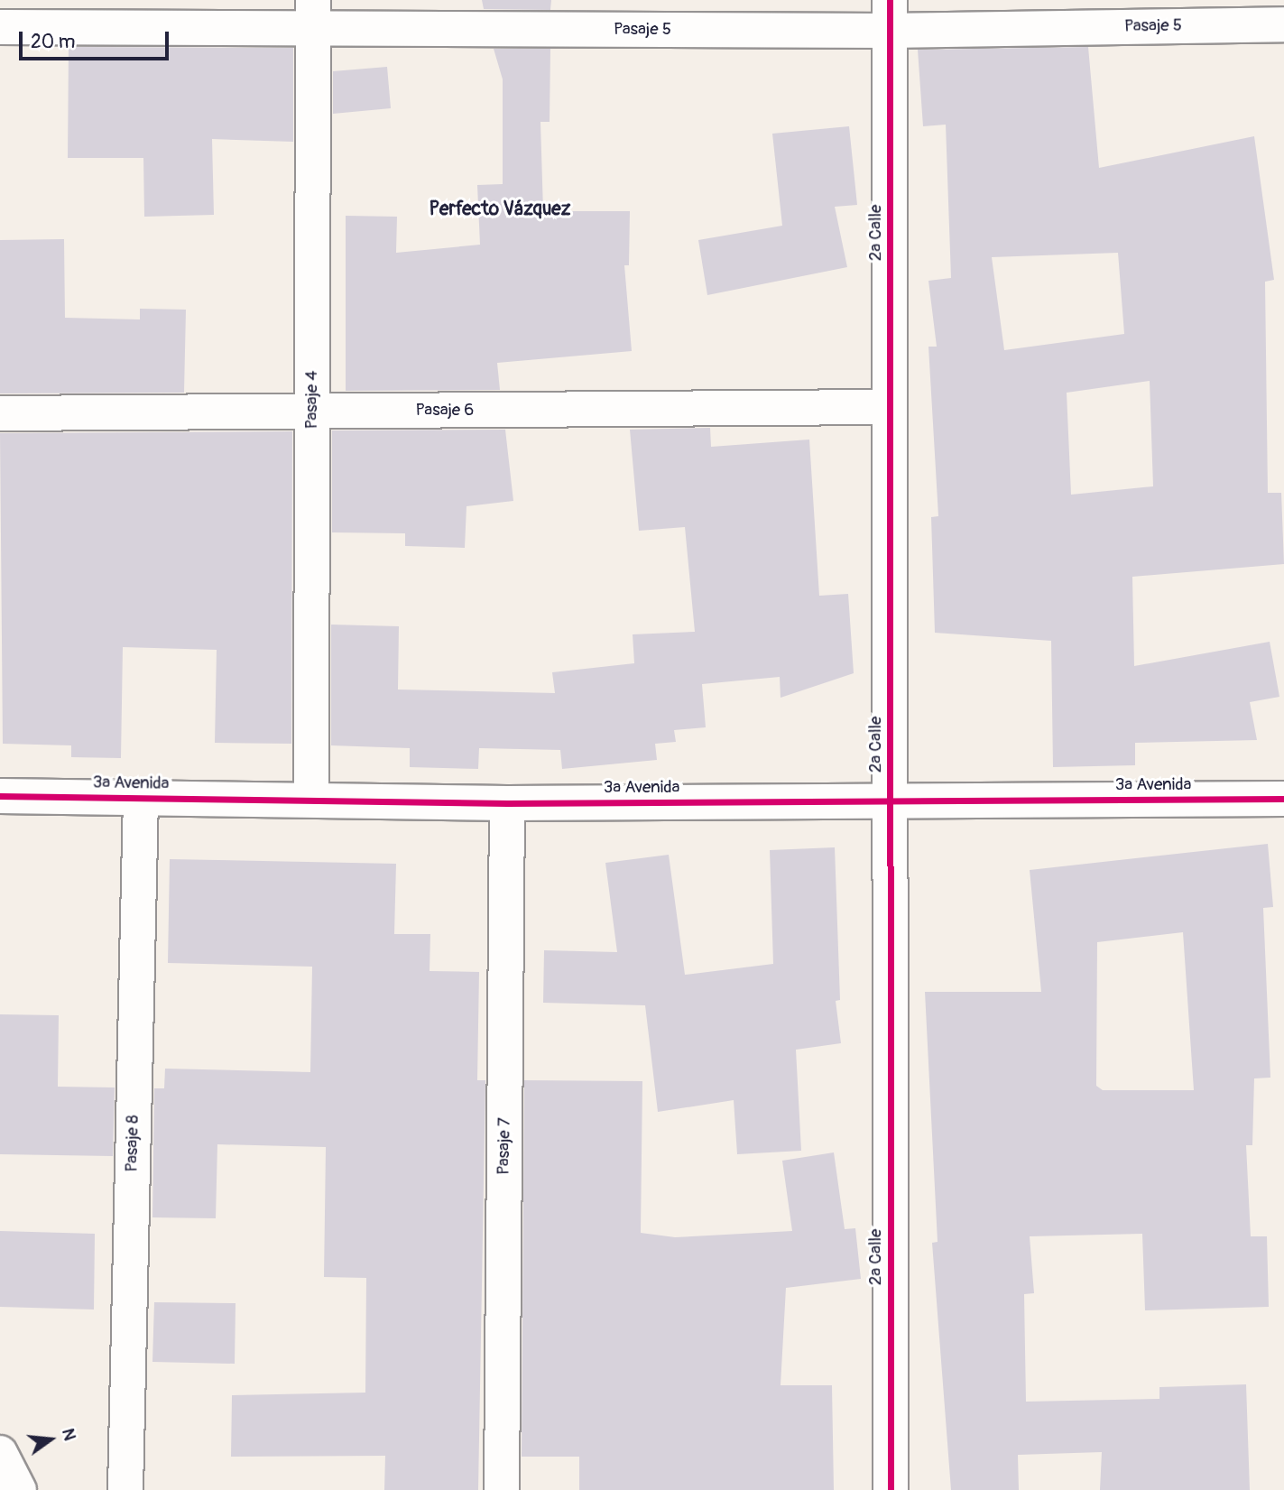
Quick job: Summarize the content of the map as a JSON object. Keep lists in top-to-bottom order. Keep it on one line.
{"streets":{"street":["Pasaje 5","2a Calle","Pasaje 4","Pasaje 6","3a Avenida","Pasaje 8","Pasaje 7"]},"crossings":[["Pasaje 5","2a Calle"],["Pasaje 5","Pasaje 4"],["2a Calle","Pasaje 6"],["2a Calle","3a Avenida"],["Pasaje 4","Pasaje 6"],["Pasaje 4","3a Avenida"],["3a Avenida","Pasaje 8"],["3a Avenida","Pasaje 7"]],"districts":["Perfecto Vázquez"],"scale_bar":"20 m","north":"right"}
